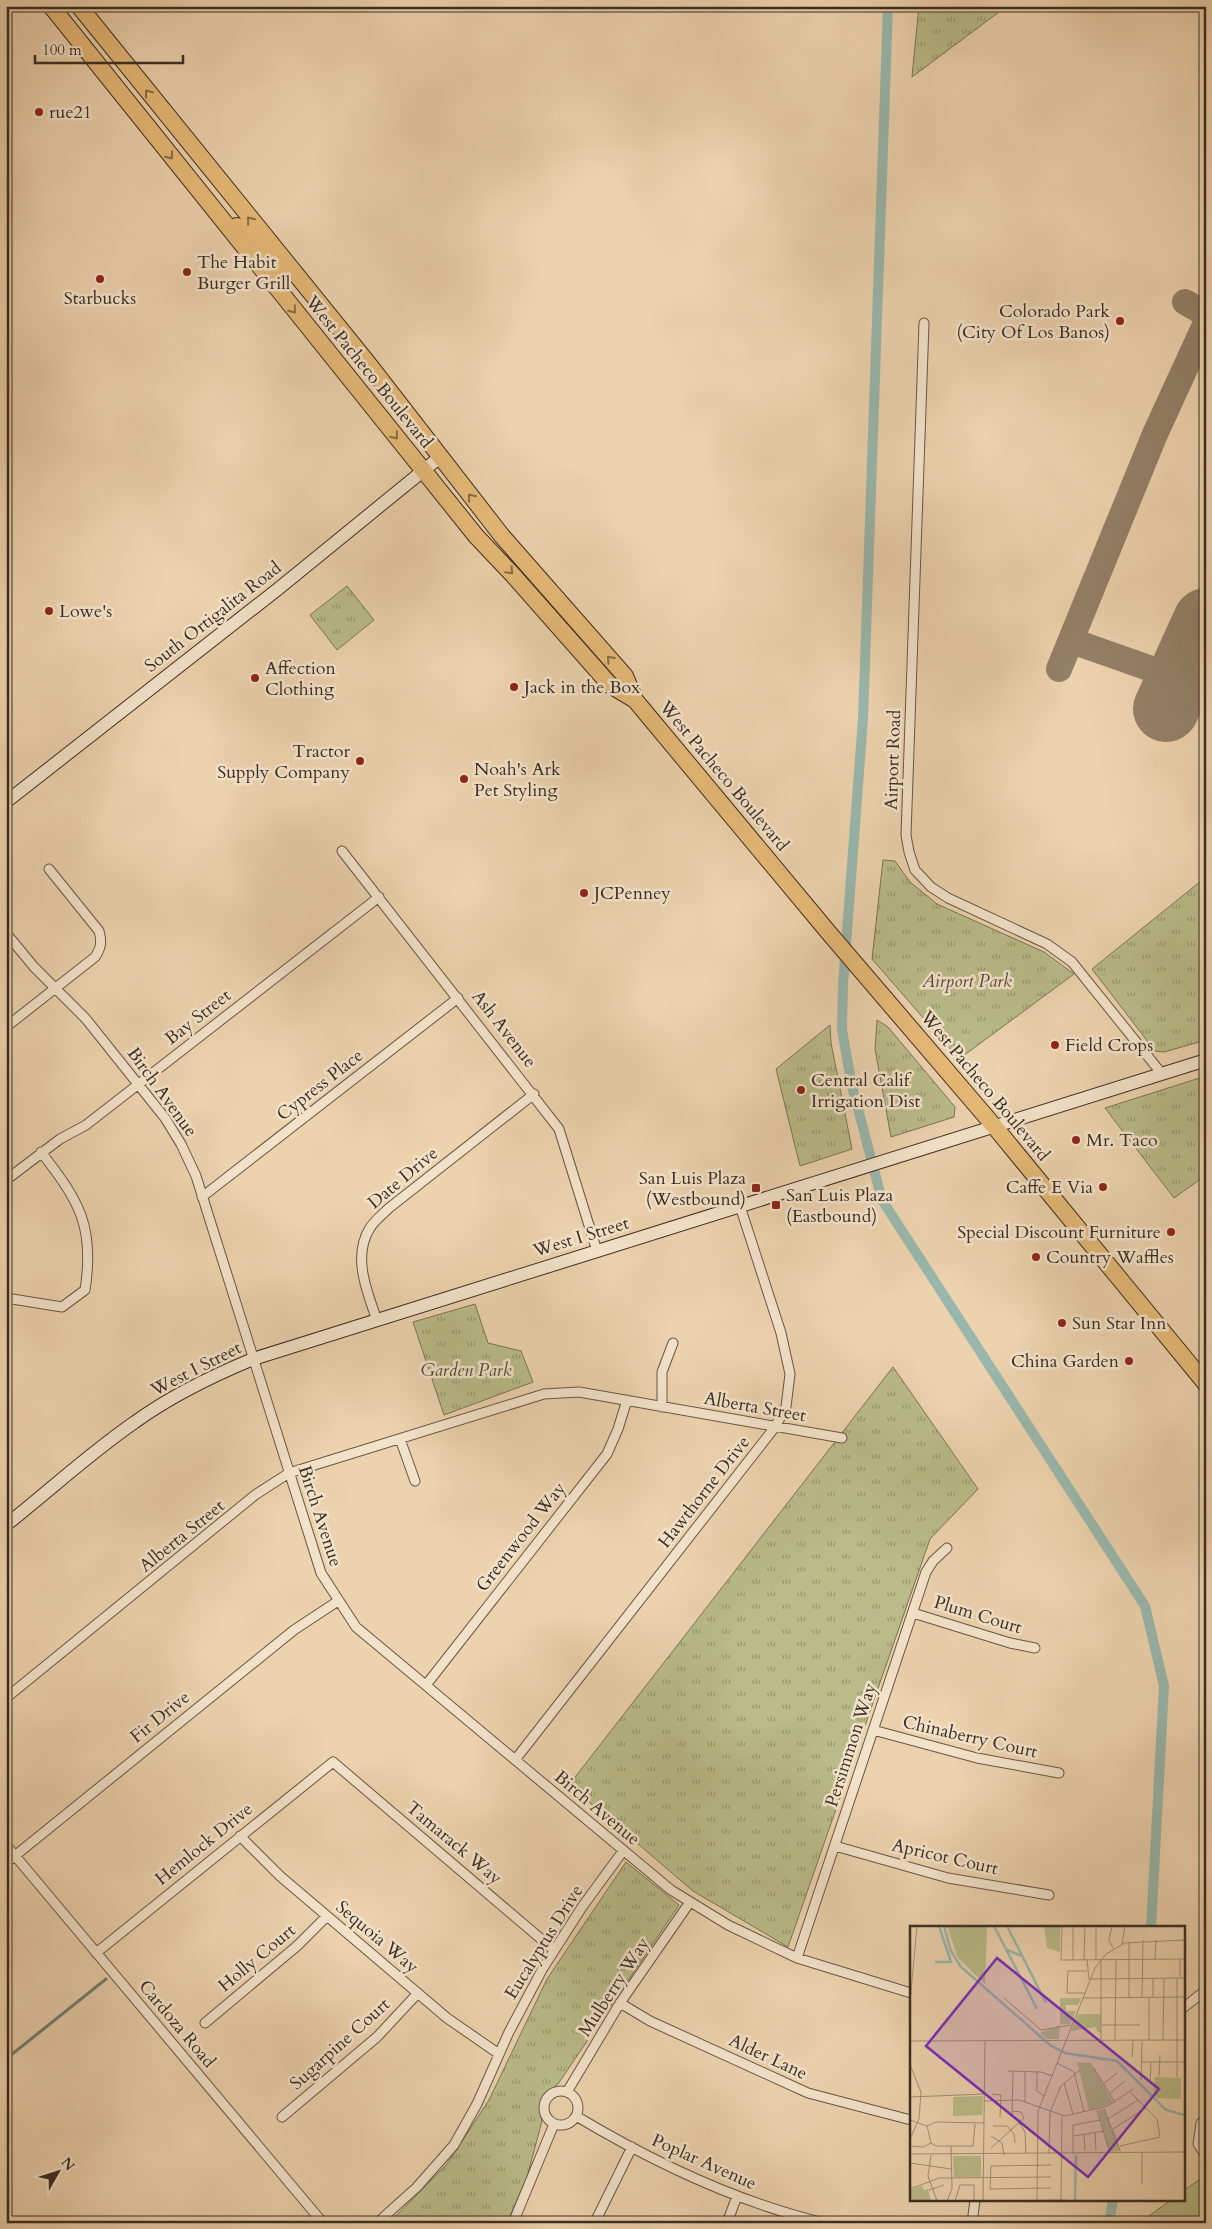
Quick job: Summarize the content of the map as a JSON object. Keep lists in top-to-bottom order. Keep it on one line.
{"streets":{"highway":["West Pacheco Boulevard"],"street":["South Ortigalita Road","Airport Road","Bay Street","Ash Avenue","Cypress Place","Birch Avenue","Date Drive","West I Street","Alberta Street","Hawthorne Drive","Greenwood Way","Plum Court","Fir Drive","Chinaberry Court","Persimmon Way","Tamarack Way","Hemlock Drive","Apricot Court","Sequoia Way","Eucalyptus Drive","Holly Court","Mulberry Way","Cardoza Road","Sugarpine Court","Alder Lane","Poplar Avenue"]},"crossings":[["West Pacheco Boulevard","South Ortigalita Road"],["West Pacheco Boulevard","West I Street"],["Airport Road","West I Street"],["Bay Street","Ash Avenue"],["Bay Street","Birch Avenue"],["Ash Avenue","Cypress Place"],["Ash Avenue","Date Drive"],["Ash Avenue","West I Street"],["Cypress Place","Birch Avenue"],["Birch Avenue","West I Street"],["Birch Avenue","Alberta Street"],["Birch Avenue","Hawthorne Drive"],["Birch Avenue","Greenwood Way"],["Birch Avenue","Fir Drive"],["Birch Avenue","Persimmon Way"],["Birch Avenue","Eucalyptus Drive"],["Birch Avenue","Mulberry Way"],["Date Drive","West I Street"],["West I Street","Hawthorne Drive"],["Alberta Street","Hawthorne Drive"],["Alberta Street","Greenwood Way"],["Plum Court","Persimmon Way"],["Fir Drive","Cardoza Road"],["Chinaberry Court","Persimmon Way"],["Persimmon Way","Apricot Court"],["Tamarack Way","Hemlock Drive"],["Tamarack Way","Eucalyptus Drive"],["Hemlock Drive","Sequoia Way"],["Hemlock Drive","Cardoza Road"],["Sequoia Way","Eucalyptus Drive"],["Sequoia Way","Holly Court"],["Sequoia Way","Sugarpine Court"],["Mulberry Way","Alder Lane"],["Mulberry Way","Poplar Avenue"]],"parks":["Airport Park","Garden Park"],"places":{"other":["rue21","The Habit Burger Grill","Starbucks","Colorado Park (City Of Los Banos)","Lowe's","Affection Clothing","Jack in the Box","Tractor Supply Company","Noah's Ark Pet Styling","JCPenney","Field Crops","Central Calif Irrigation Dist","Mr. Taco","Caffe E Via","Special Discount Furniture","Country Waffles","Sun Star Inn","China Garden"],"transit":["San Luis Plaza (Westbound)","San Luis Plaza (Eastbound)"]},"scale_bar":"100 m","north":"top right"}
